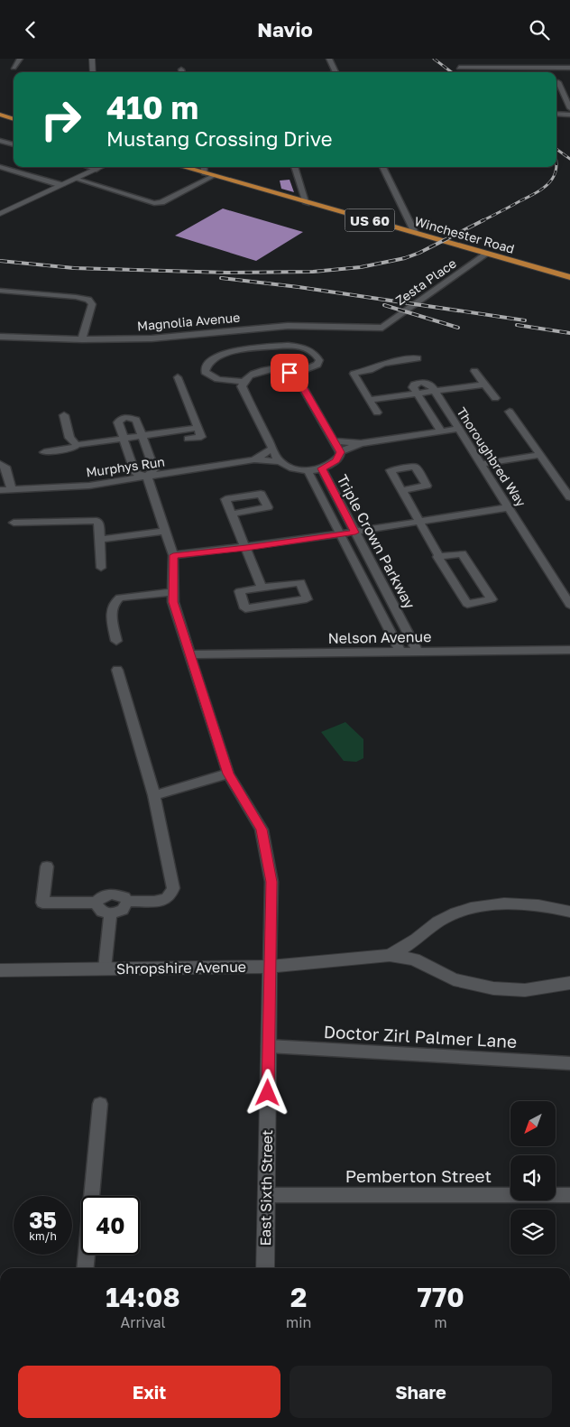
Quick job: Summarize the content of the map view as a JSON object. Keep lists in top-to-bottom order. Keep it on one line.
{"streets":{"main road":["US 60","Winchester Road"],"street":["Zesta Place","Magnolia Avenue","Thoroughbred Way","Murphys Run","Triple Crown Parkway","Nelson Avenue","Shropshire Avenue","Doctor Zirl Palmer Lane","Pemberton Street","East Sixth Street"]},"crossings":[["Winchester Road","Zesta Place"],["Zesta Place","Magnolia Avenue"],["Murphys Run","Triple Crown Parkway"],["Murphys Run","East Sixth Street"],["Triple Crown Parkway","Nelson Avenue"],["Nelson Avenue","East Sixth Street"],["Shropshire Avenue","East Sixth Street"],["Doctor Zirl Palmer Lane","East Sixth Street"],["Pemberton Street","East Sixth Street"]],"north":"bottom left","page":{"header":"Navio","turn":["410 m","Mustang Crossing Drive"],"speed":"35 km/h","limit":"40","eta":["14:08","Arrival","2","min","770","m"],"buttons":["Exit","Share"]}}
